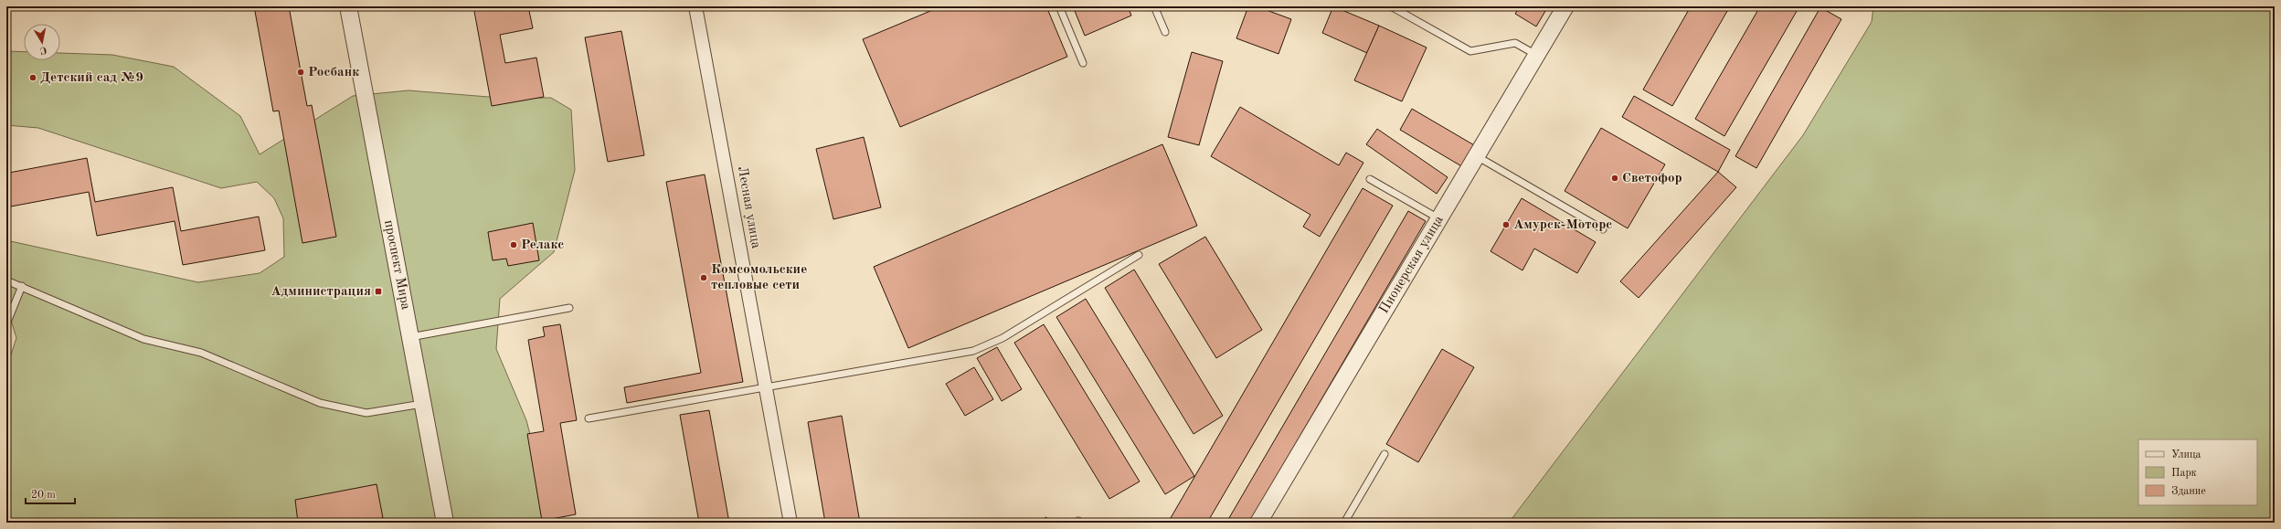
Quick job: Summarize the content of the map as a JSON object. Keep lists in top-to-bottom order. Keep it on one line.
{"streets":{"street":["Лесная улица","проспект Мира","Пионерская улица"]},"places":{"other":["Росбанк","Детский сад №9","Светофор","Амурск-Моторс","Релакс","Комсомольские тепловые сети"],"transit":["Администрация"]},"legend":["Улица","Парк","Здание"],"scale_bar":"20 m","north":"bottom"}
